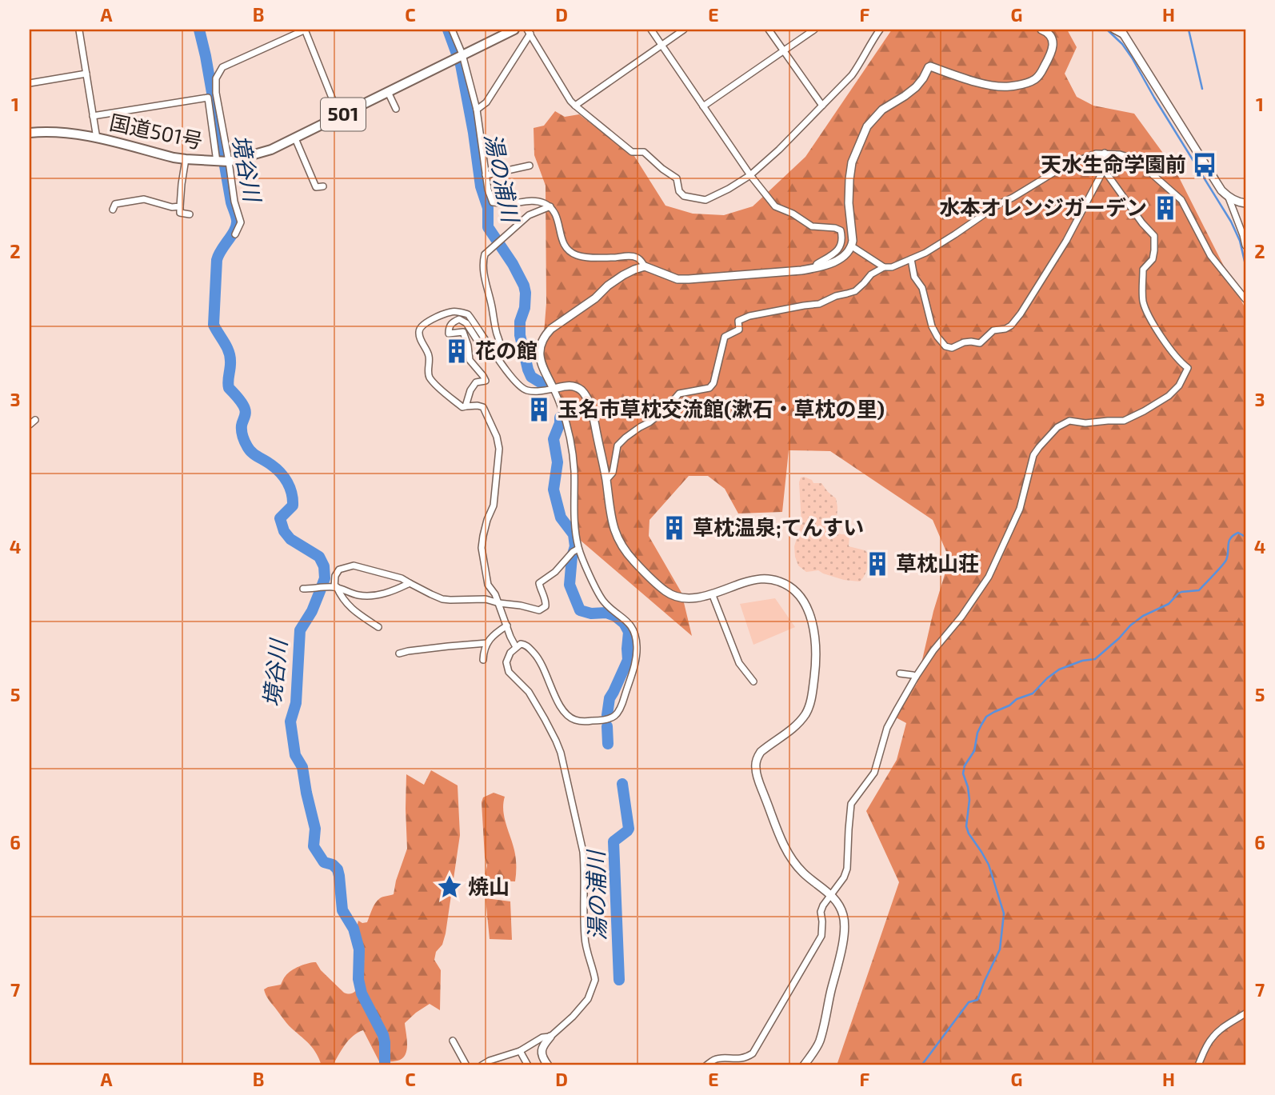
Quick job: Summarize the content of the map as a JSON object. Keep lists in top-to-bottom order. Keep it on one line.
{"streets":{"highway":["501","国道501号"]},"water":["境谷川","湯の浦川"],"places":{"bus stop":["天水生命学園前"],"building":["水本オレンジガーデン","花の館","玉名市草枕交流館(漱石・草枕の里)","草枕温泉;てんすい","草枕山荘"],"place":["焼山"]},"grid":{"columns":["A","B","C","D","E","F","G","H"],"rows":["1","2","3","4","5","6","7"]}}
